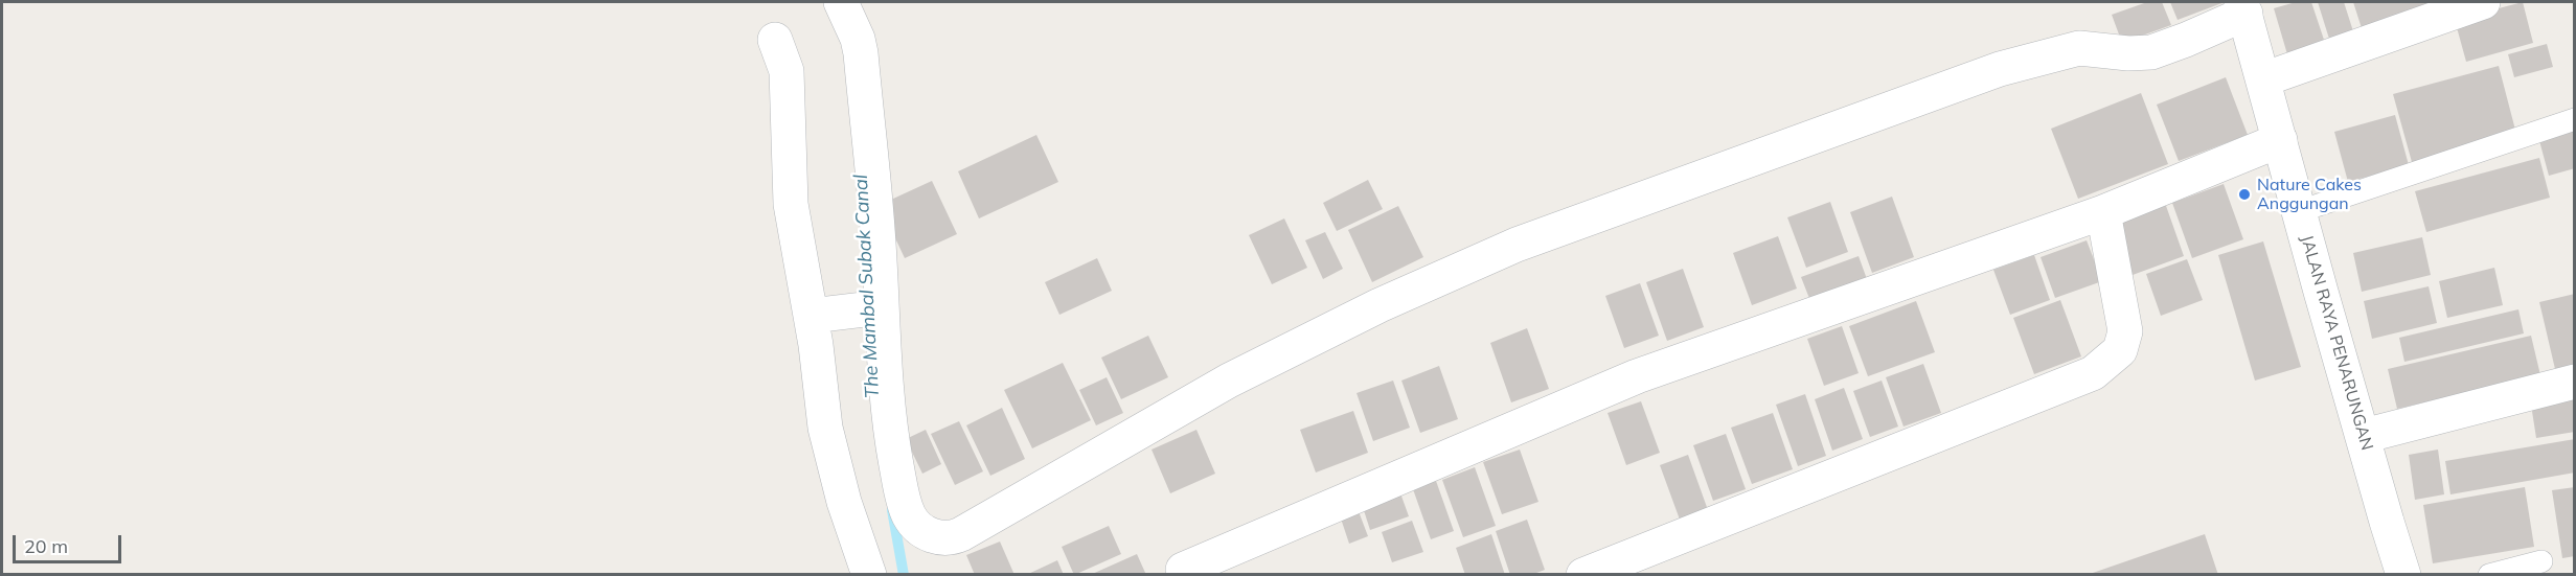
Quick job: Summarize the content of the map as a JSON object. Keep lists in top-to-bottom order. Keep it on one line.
{"streets":{"street":["JALAN RAYA PENARUNGAN"]},"water":["The Mambal Subak Canal"],"places":["Nature Cakes Anggungan"],"scale_bar":"20 m"}
